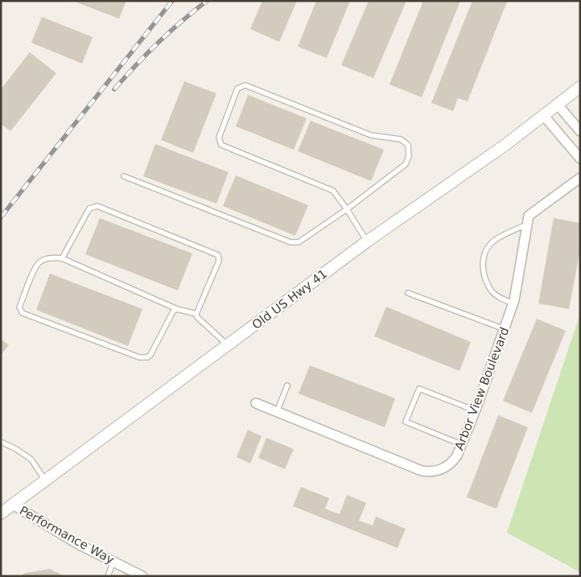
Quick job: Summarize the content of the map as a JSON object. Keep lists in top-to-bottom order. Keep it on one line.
{"streets":{"street":["Old US Hwy 41","Arbor View Boulevard","Performance Way"]},"crossings":[["Old US Hwy 41","Performance Way"]]}
